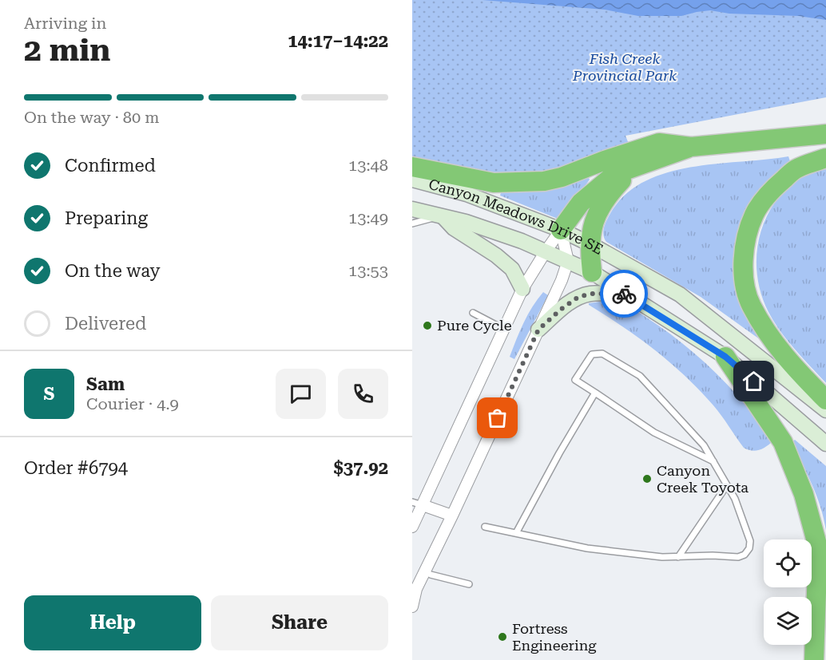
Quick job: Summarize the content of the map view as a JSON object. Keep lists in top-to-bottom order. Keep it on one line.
{"streets":{"main road":["Canyon Meadows Drive SE"]},"parks":["Fish Creek Provincial Park"],"places":["Pure Cycle","Canyon Creek Toyota","Fortress Engineering"],"page":{"heading":["2 min","Arriving in","14:17–14:22"],"panel":["Sam","Courier · 4.9","Order #6794","$37.92"],"bar":"On the way · 80 m","list":[["Confirmed","13:48"],["Preparing","13:49"],["On the way","13:53"],"Delivered"],"round":"S","buttons":["Help","Share"]}}
